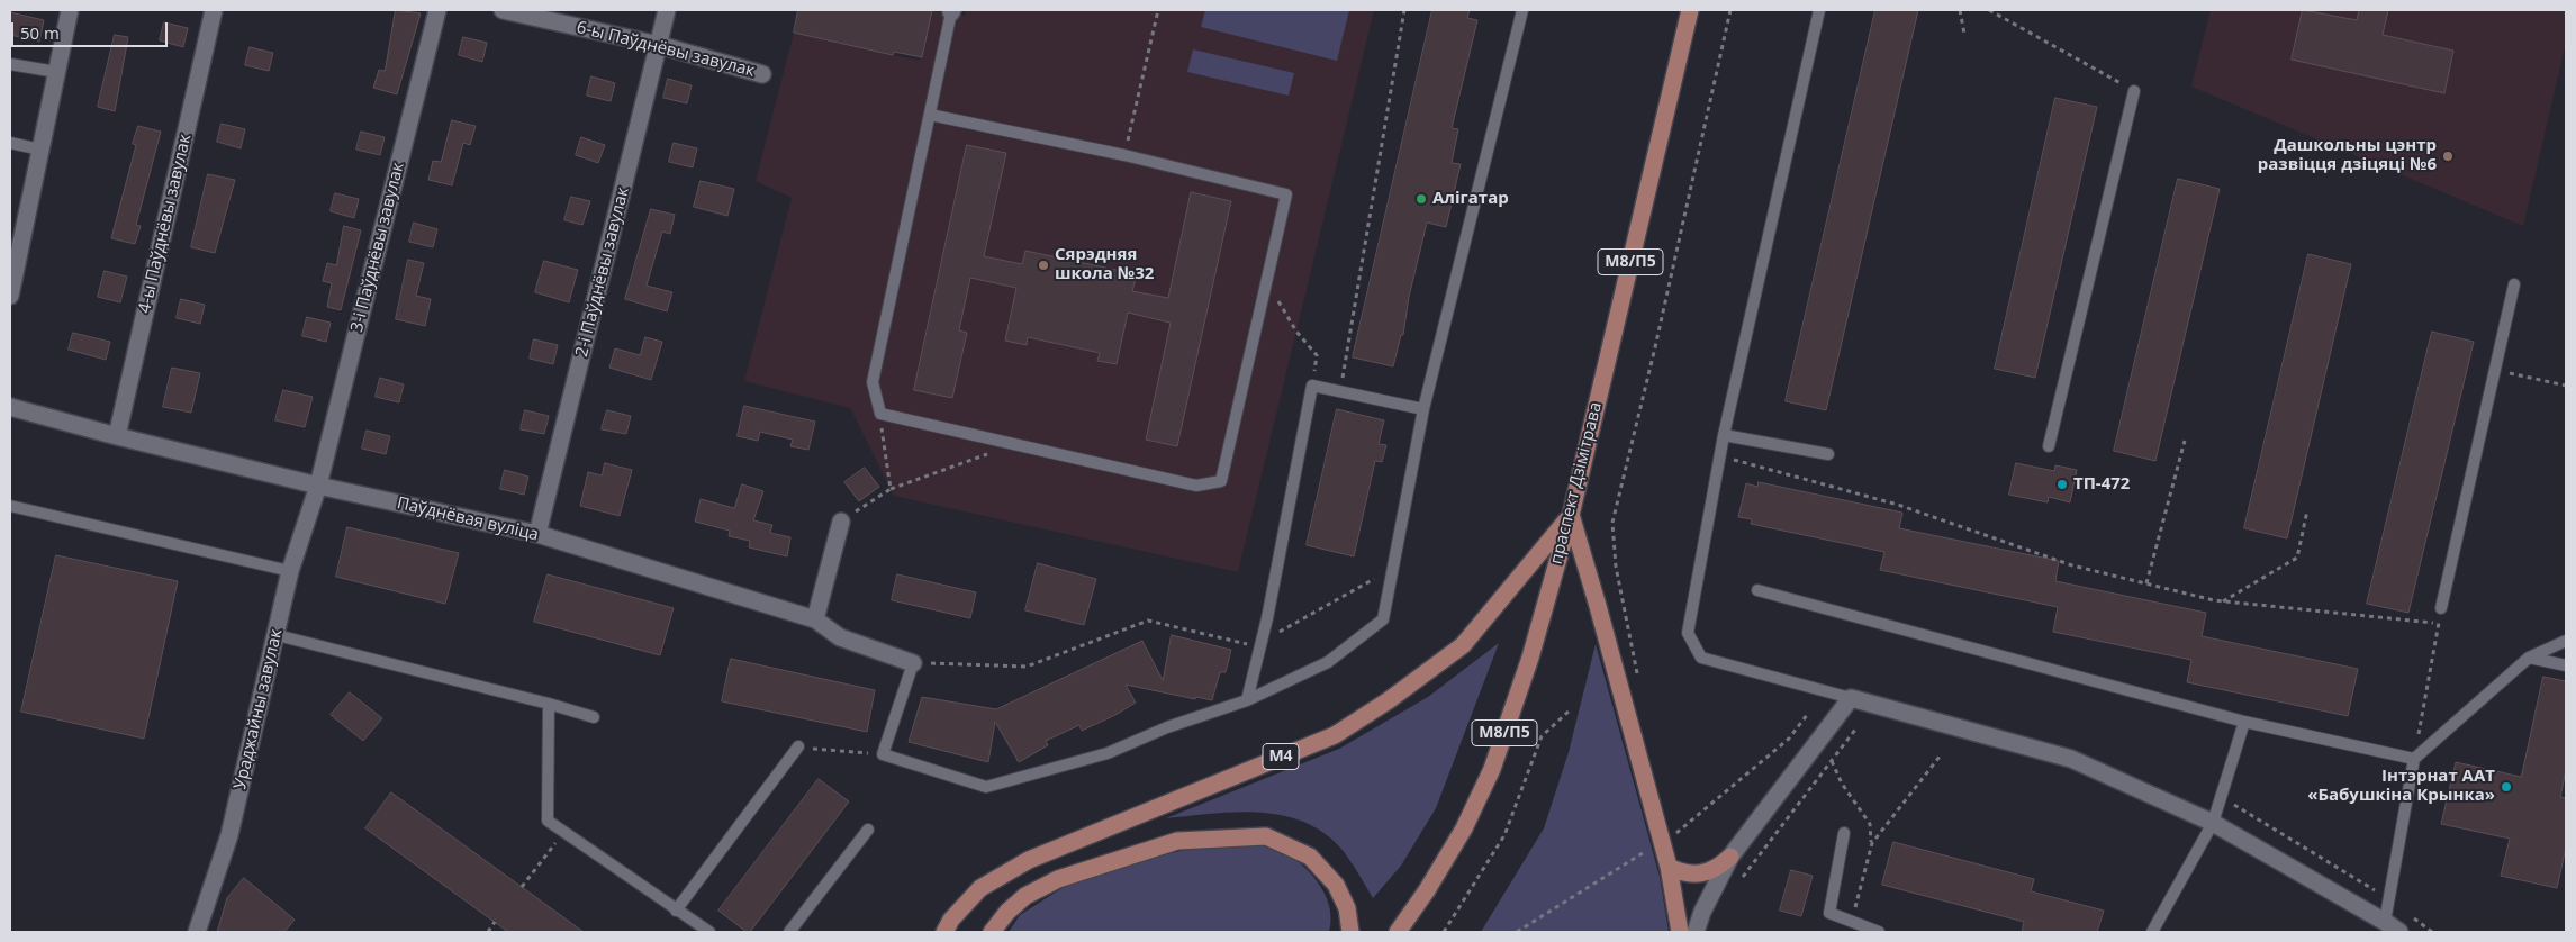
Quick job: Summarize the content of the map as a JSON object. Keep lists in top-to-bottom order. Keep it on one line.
{"streets":{"main road":["М8/П5","праспект Дзімітрава","М4"],"street":["6-ы Паўднёвы завулак","4-ы Паўднёвы завулак","3-і Паўднёвы завулак","2-і Паўднёвы завулак","Паўднёвая вуліца","Ураджайны завулак"]},"crossings":[["6-ы Паўднёвы завулак","2-і Паўднёвы завулак"],["4-ы Паўднёвы завулак","Паўднёвая вуліца"],["3-і Паўднёвы завулак","Паўднёвая вуліца"],["3-і Паўднёвы завулак","Ураджайны завулак"],["2-і Паўднёвы завулак","Паўднёвая вуліца"],["праспект Дзімітрава","М4"],["Паўднёвая вуліца","Ураджайны завулак"]],"places":["Дашкольны цэнтр развіцця дзіцяці №6","Алігатар","Сярэдняя школа №32","ТП-472","Інтэрнат ААТ «Бабушкіна Крынка»"],"scale_bar":"50 m"}
